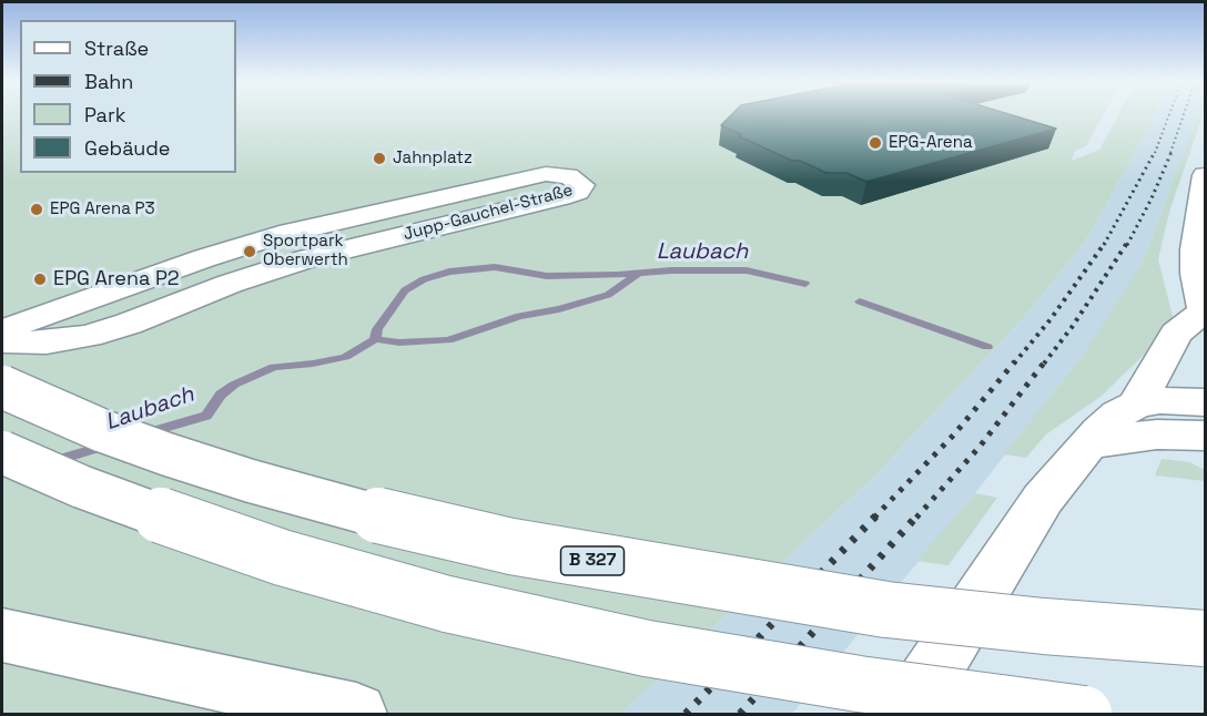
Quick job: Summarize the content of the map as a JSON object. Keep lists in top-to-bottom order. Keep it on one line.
{"streets":{"main road":["Jupp-Gauchel-Straße","B 327"]},"water":["Laubach"],"places":["EPG-Arena","Jahnplatz","EPG Arena P3","Sportpark Oberwerth","EPG Arena P2"],"legend":["Straße","Bahn","Park","Gebäude"]}
